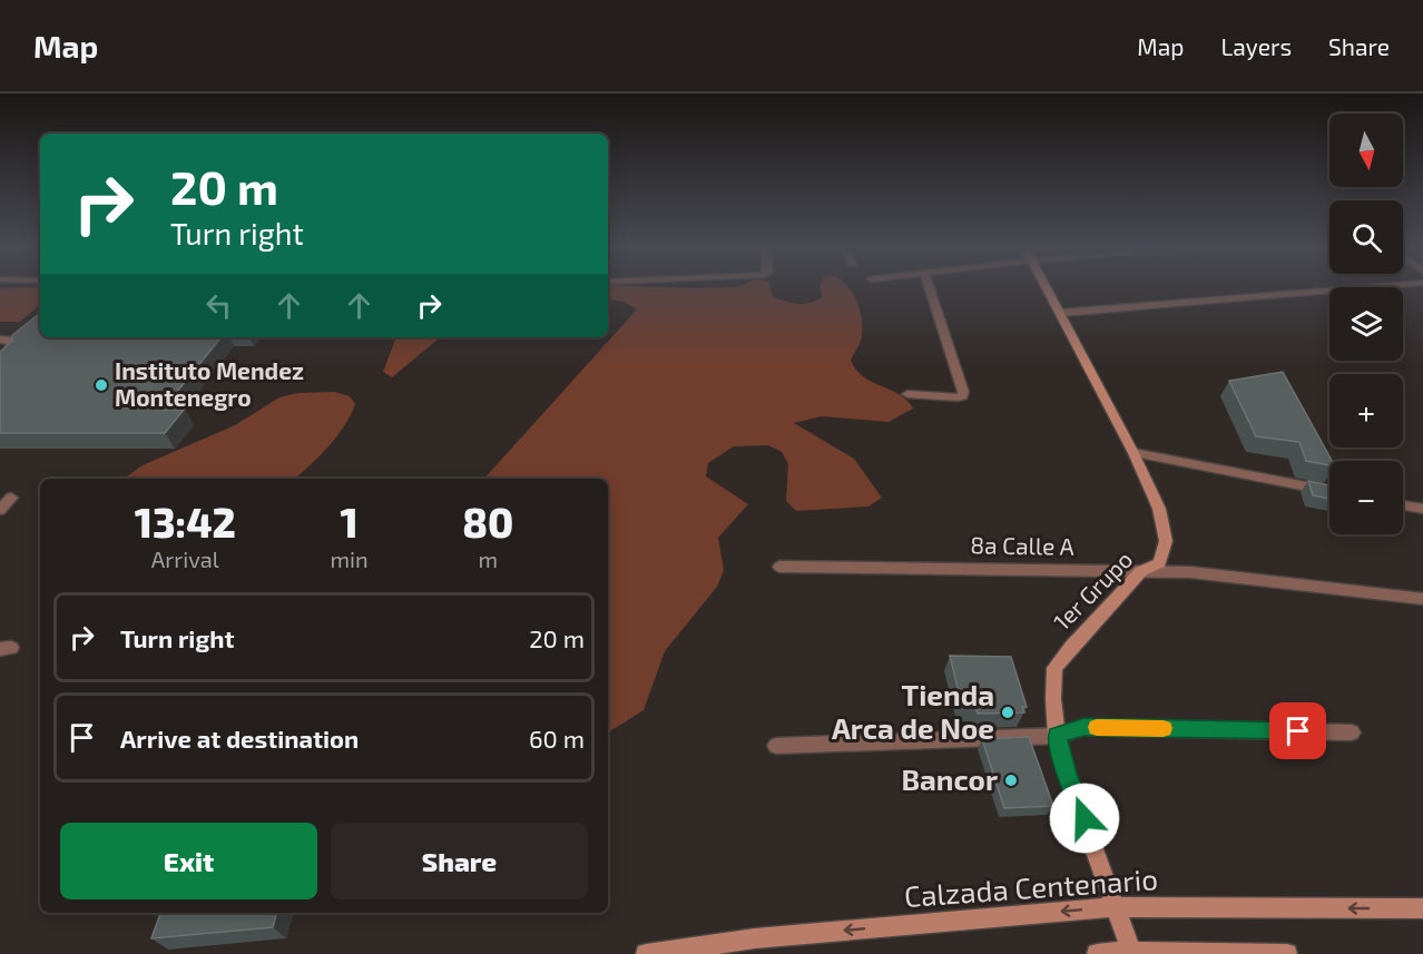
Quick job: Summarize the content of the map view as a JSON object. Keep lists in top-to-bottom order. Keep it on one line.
{"streets":{"street":["8a Calle A","1er Grupo","Calzada Centenario"]},"crossings":[["8a Calle A","1er Grupo"],["1er Grupo","Calzada Centenario"]],"one_way":["Calzada Centenario"],"places":["Instituto Mendez Montenegro","Tienda Arca de Noe","Bancor"],"north":"bottom","page":{"header":"Map","nav":["Map","Layers","Share"],"map_buttons":["+","−"],"turn":["20 m","Turn right"],"eta":["13:42","Arrival","1","min","80","m"],"list":[{"name":"Turn right","value":"20 m"},{"name":"Arrive at destination","value":"60 m"}],"buttons":["Exit","Share"]}}
